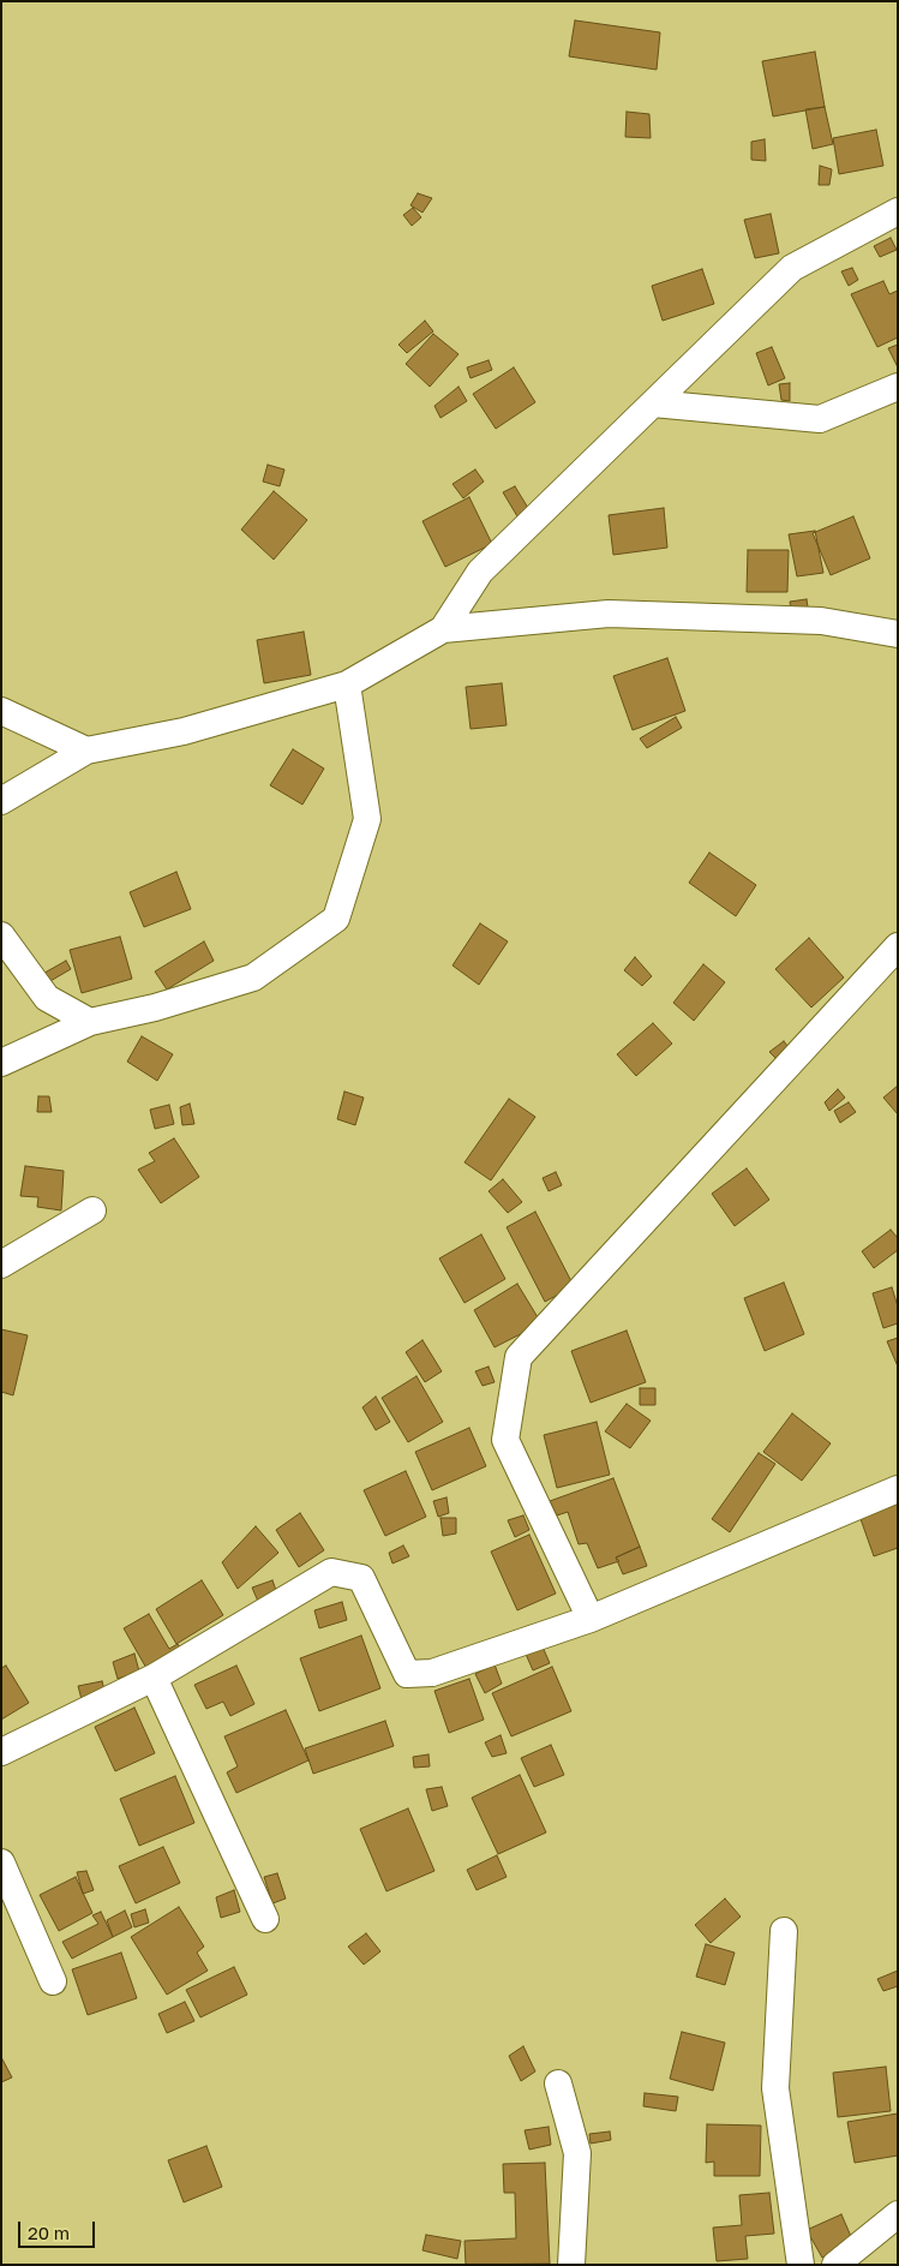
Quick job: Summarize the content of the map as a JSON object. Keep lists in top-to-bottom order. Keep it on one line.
{"scale_bar":"20 m"}
